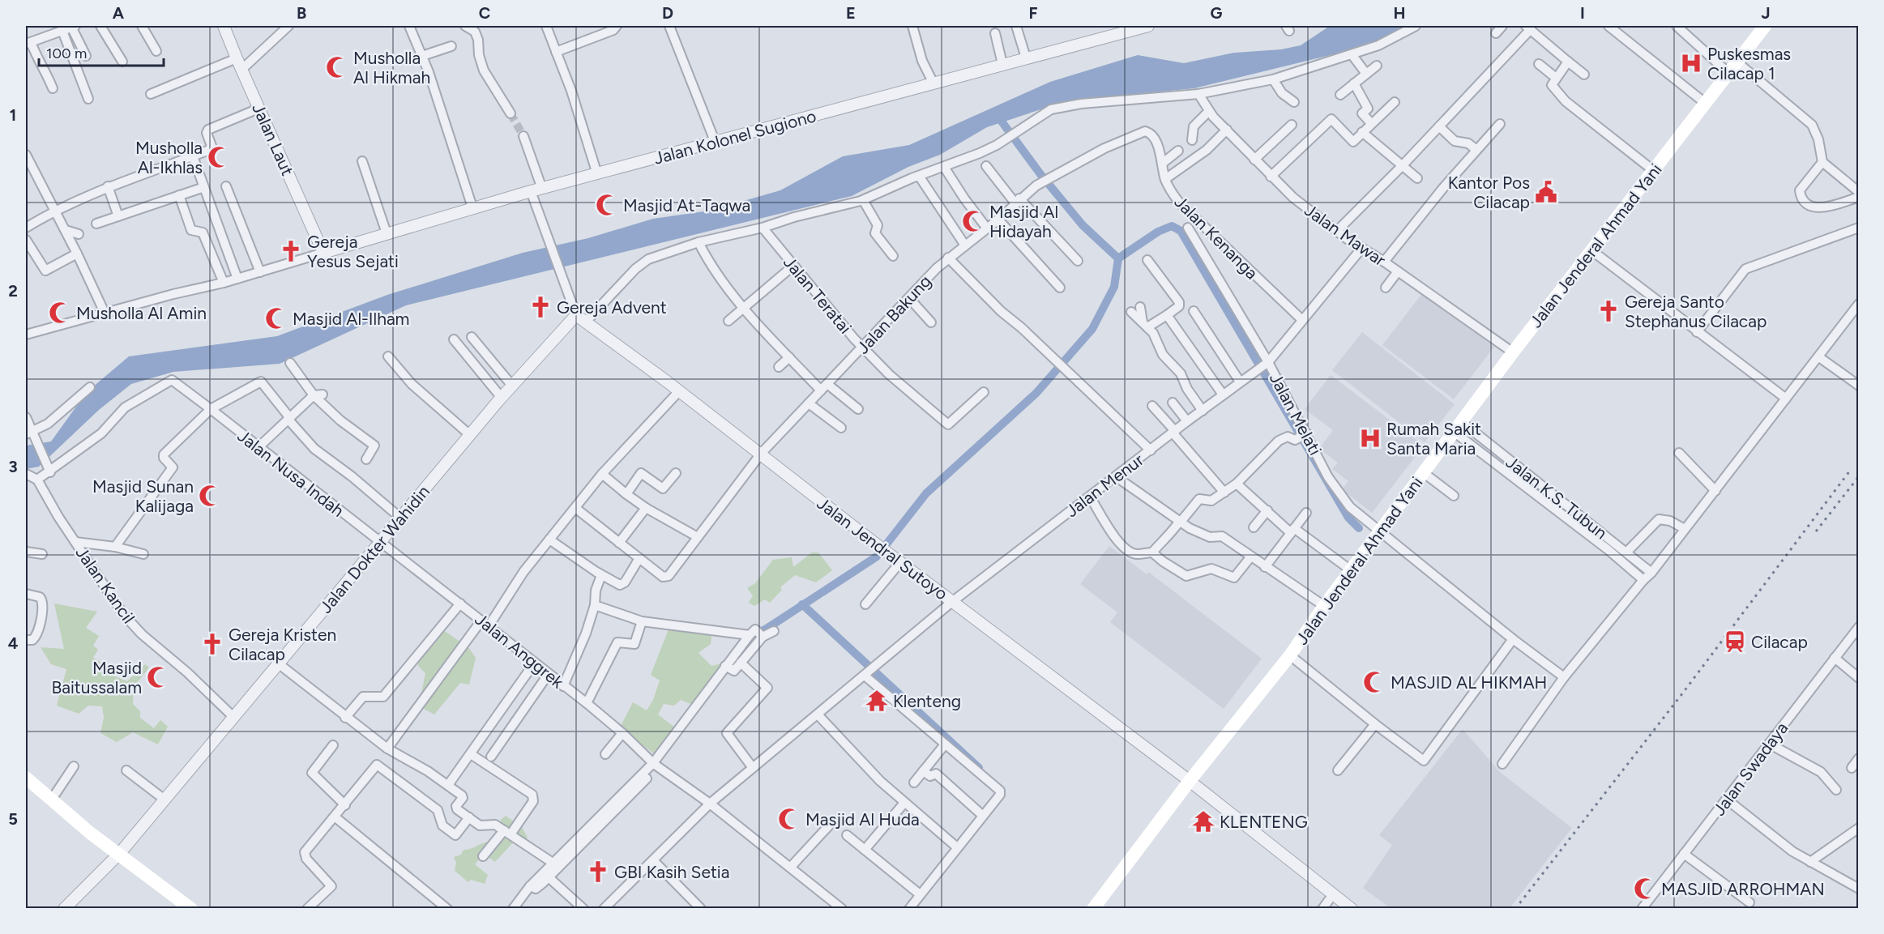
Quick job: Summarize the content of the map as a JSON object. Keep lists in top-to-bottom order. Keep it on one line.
{"streets":{"main road":["Jalan Jenderal Ahmad Yani"],"street":["Jalan Kolonel Sugiono","Jalan Laut","Jalan Mawar","Jalan Kenanga","Jalan Teratai","Jalan Bakung","Jalan Melati","Jalan Nusa Indah","Jalan Menur","Jalan K.S. Tubun","Jalan Jendral Sutoyo","Jalan Dokter Wahidin","Jalan Kancil","Jalan Anggrek","Jalan Swadaya"]},"crossings":[["Jalan Kolonel Sugiono","Jalan Laut"],["Jalan Mawar","Jalan Jenderal Ahmad Yani"],["Jalan Mawar","Jalan Melati"],["Jalan Kenanga","Jalan Bakung"],["Jalan Kenanga","Jalan Melati"],["Jalan Jenderal Ahmad Yani","Jalan Melati"],["Jalan Jenderal Ahmad Yani","Jalan K.S. Tubun"],["Jalan Jenderal Ahmad Yani","Jalan Jendral Sutoyo"],["Jalan Teratai","Jalan Bakung"],["Jalan Bakung","Jalan Jendral Sutoyo"],["Jalan Melati","Jalan Menur"],["Jalan Nusa Indah","Jalan Dokter Wahidin"],["Jalan Nusa Indah","Jalan Anggrek"],["Jalan Menur","Jalan Jendral Sutoyo"],["Jalan Menur","Jalan Anggrek"],["Jalan Jendral Sutoyo","Jalan Dokter Wahidin"],["Jalan Dokter Wahidin","Jalan Kancil"],["Jalan Dokter Wahidin","Jalan Anggrek"]],"places":{"hospital":["Puskesmas Cilacap 1","Rumah Sakit Santa Maria"],"mosque":["Musholla Al Hikmah","Musholla Al-Ikhlas","Masjid At-Taqwa","Masjid Al Hidayah","Musholla Al Amin","Masjid Al-Ilham","Masjid Sunan Kalijaga","Masjid Baitussalam","MASJID AL HIKMAH","Masjid Al Huda","MASJID ARROHMAN"],"public building":["Kantor Pos Cilacap"],"church":["Gereja Yesus Sejati","Gereja Advent","Gereja Santo Stephanus Cilacap","Gereja Kristen Cilacap","GBI Kasih Setia"],"station":["Cilacap"],"temple":["Klenteng","KLENTENG"]},"scale_bar":"100 m","grid":{"columns":["A","B","C","D","E","F","G","H","I","J"],"rows":["1","2","3","4","5"]}}
